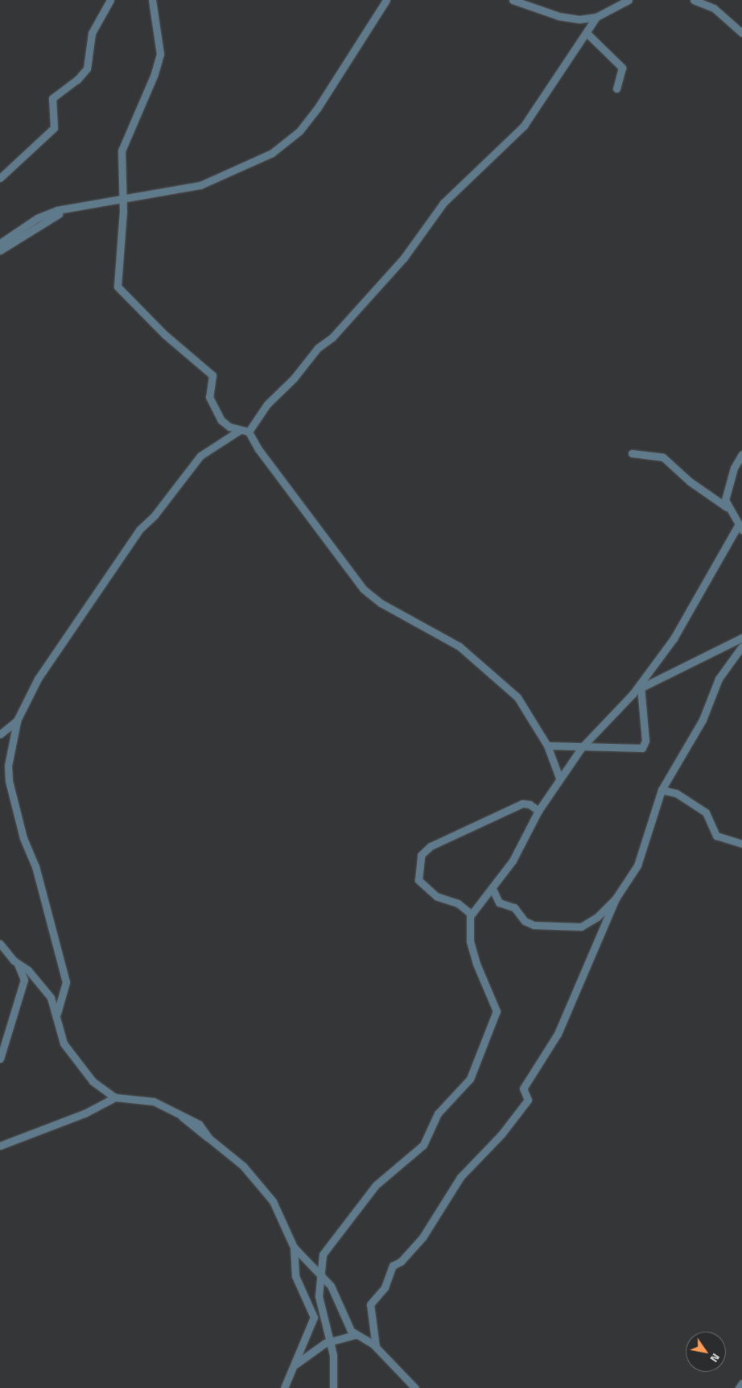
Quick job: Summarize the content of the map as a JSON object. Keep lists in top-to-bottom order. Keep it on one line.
{"north":"bottom right"}
